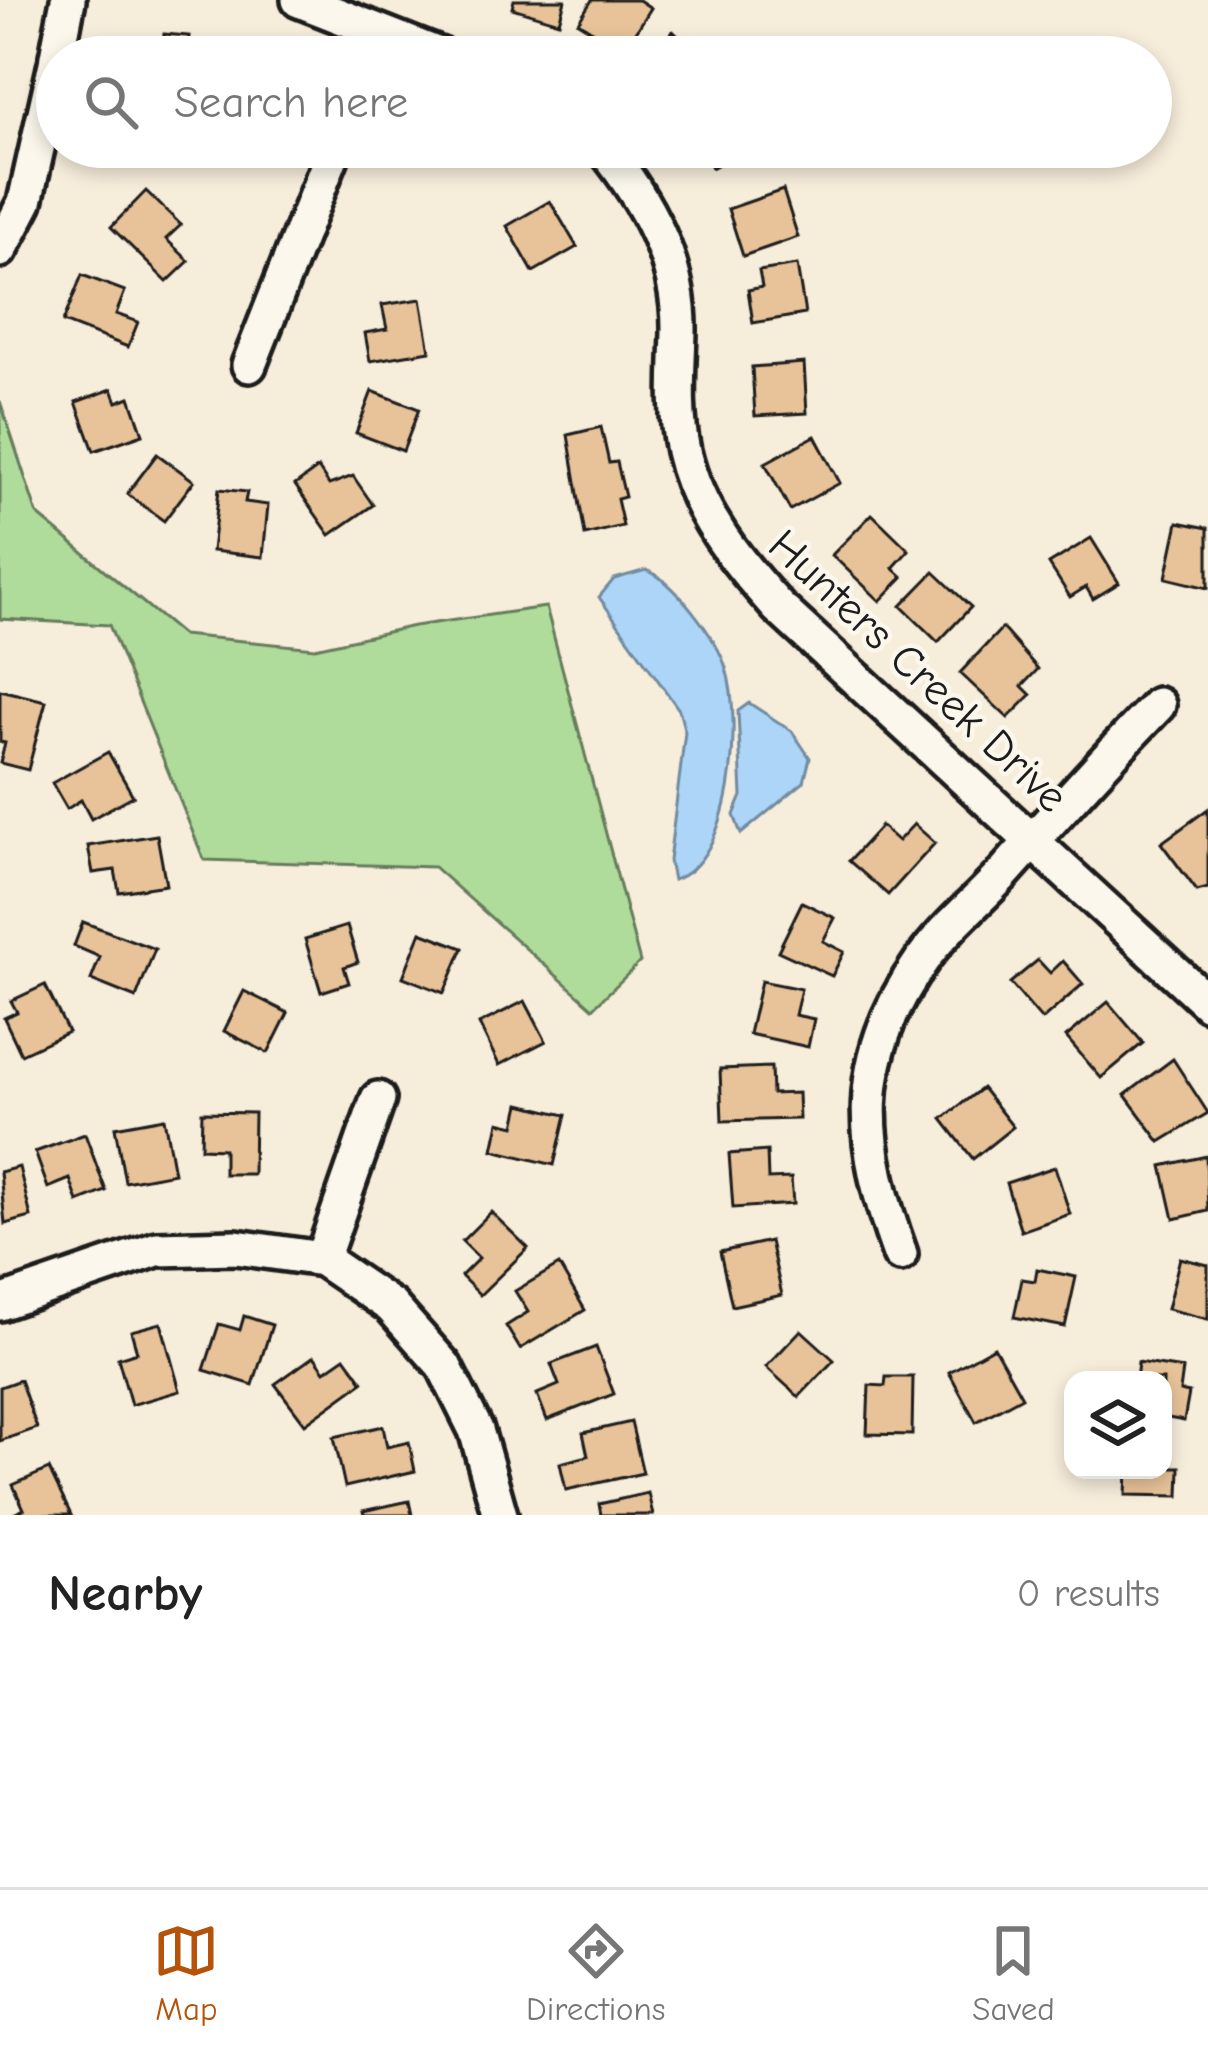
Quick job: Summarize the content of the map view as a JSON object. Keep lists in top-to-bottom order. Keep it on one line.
{"streets":{"street":["Hunters Creek Drive"]},"page":{"search":"Search here","heading":["Nearby","0 results"],"nav":["Map","Directions","Saved"]}}
